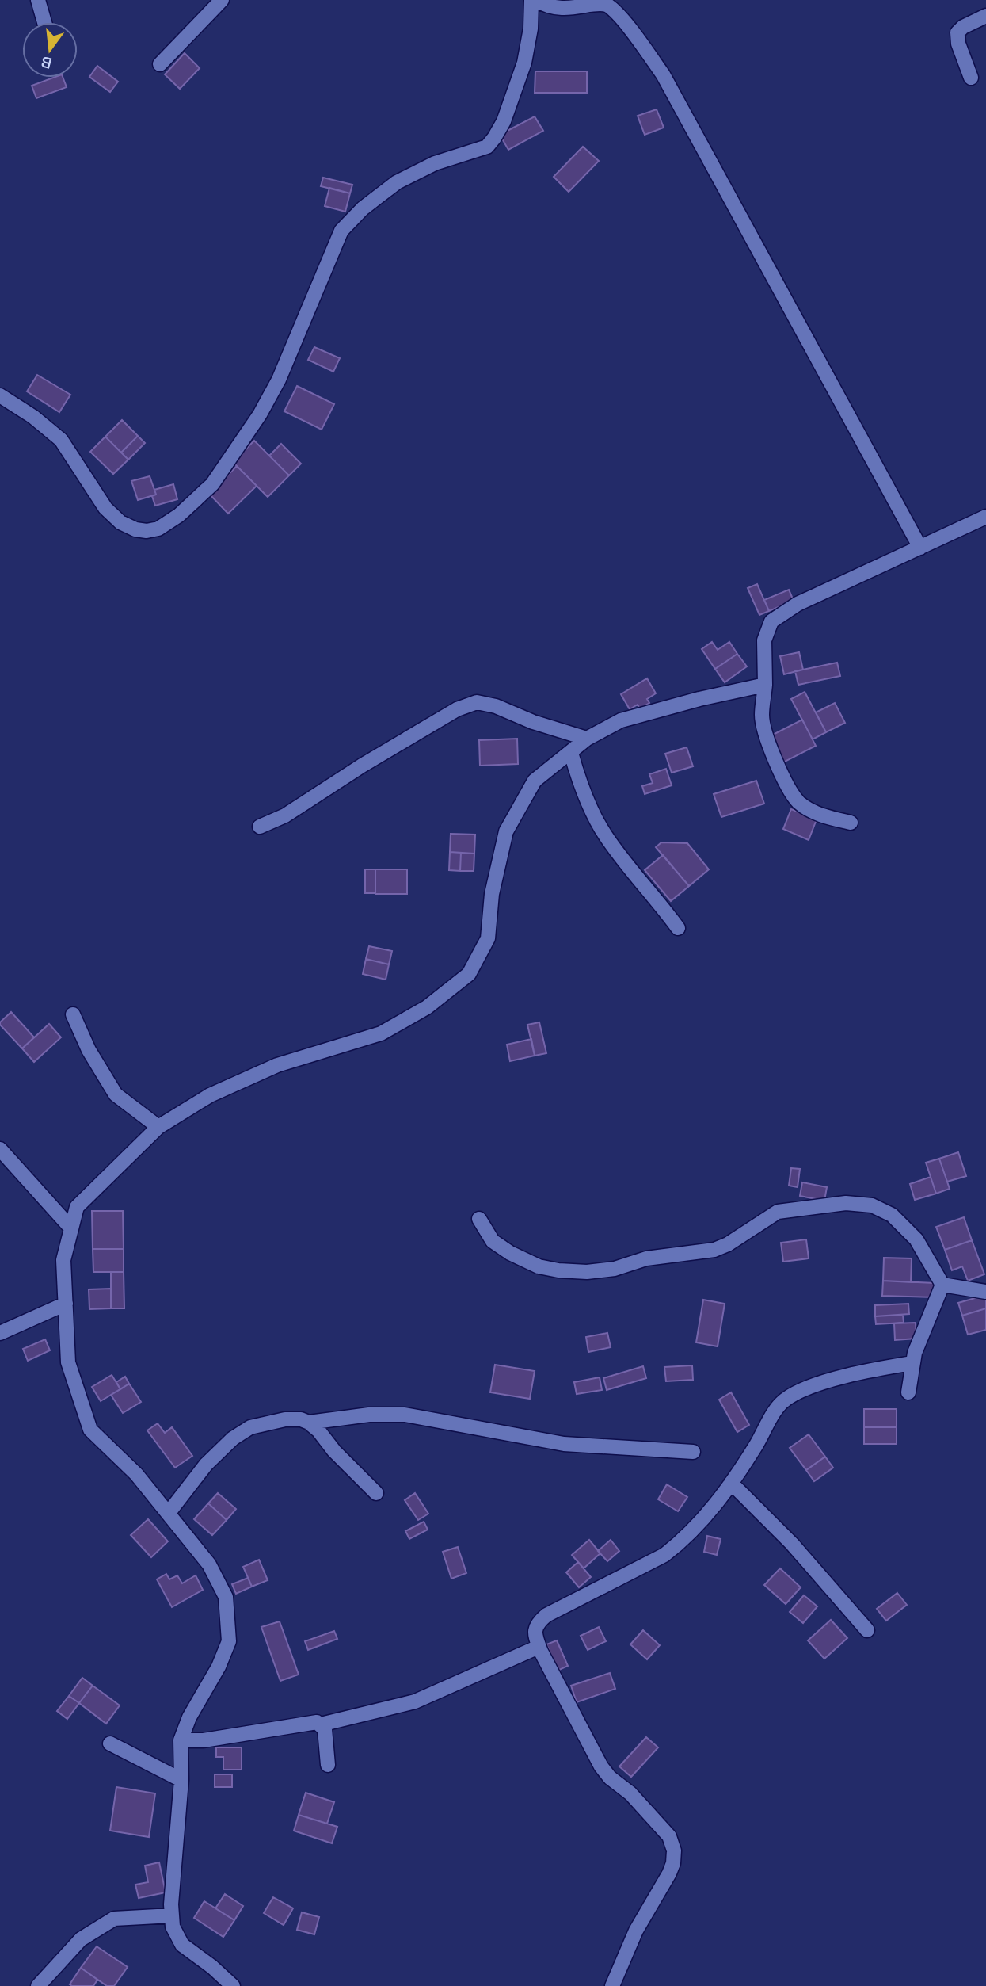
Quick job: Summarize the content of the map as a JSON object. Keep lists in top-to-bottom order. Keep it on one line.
{"north":"bottom"}
